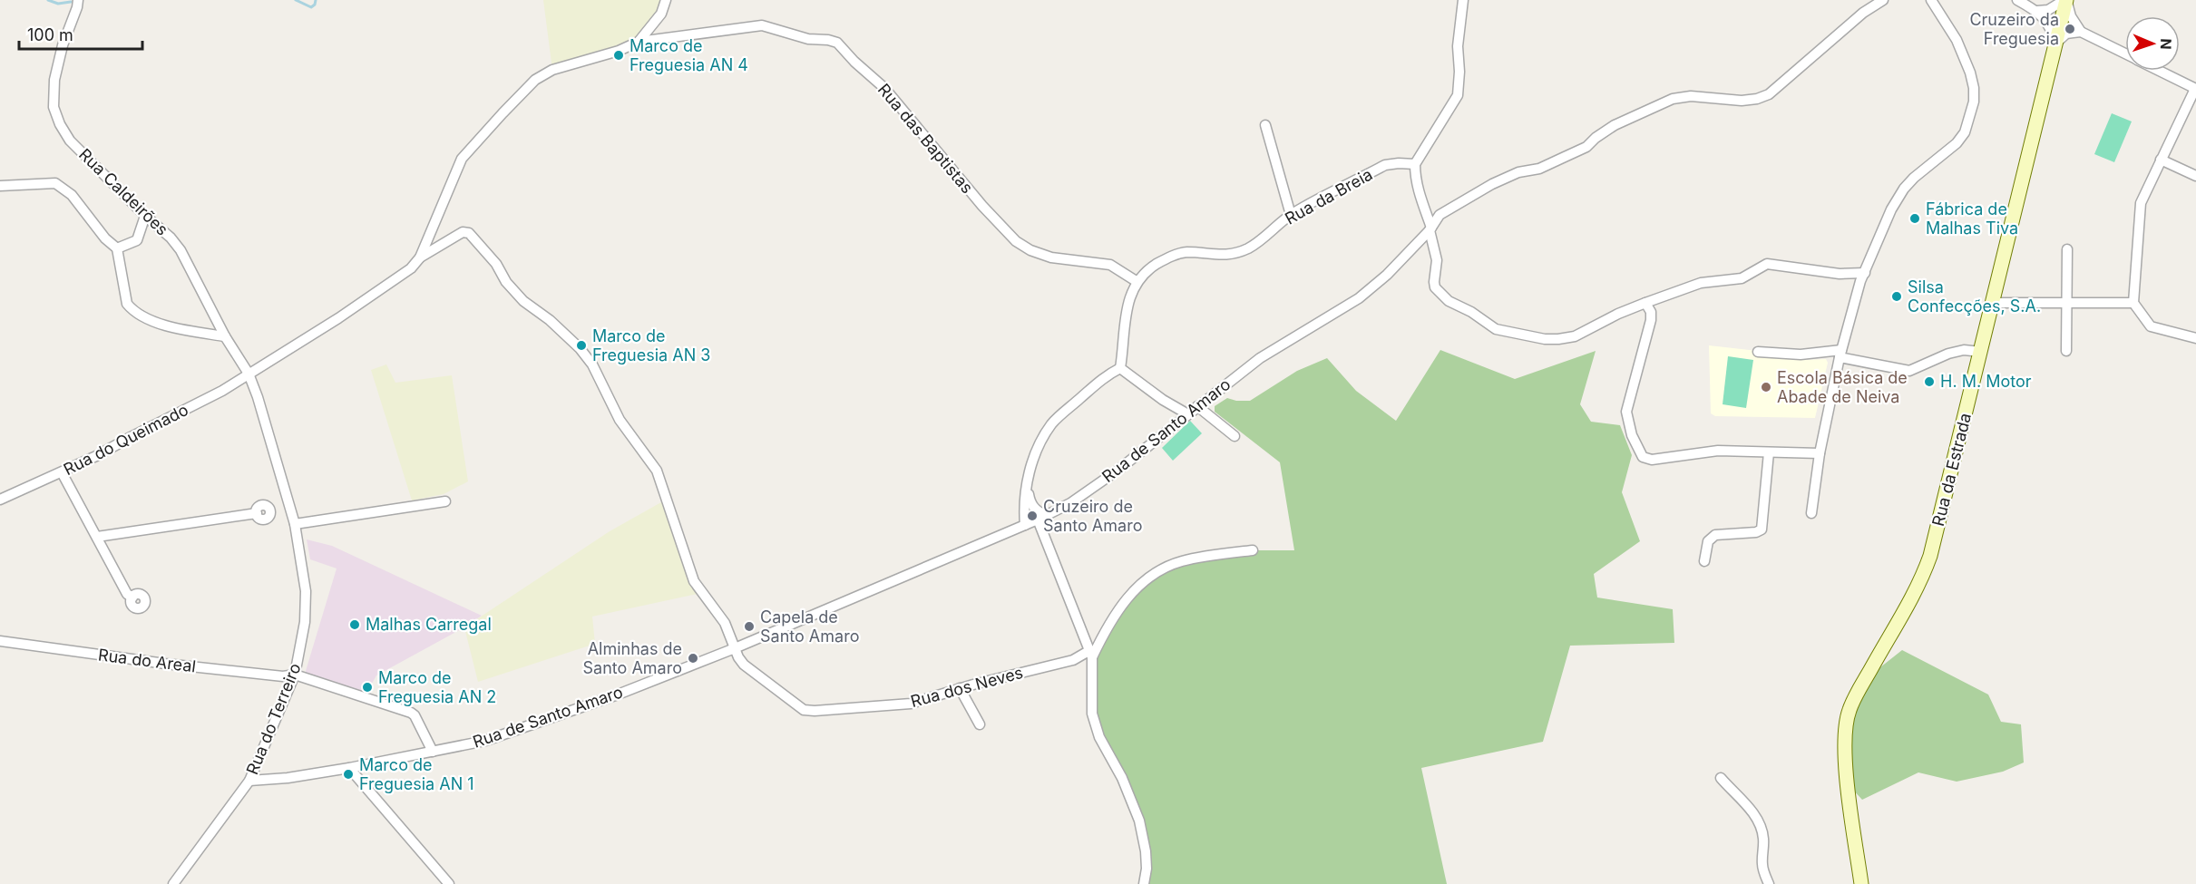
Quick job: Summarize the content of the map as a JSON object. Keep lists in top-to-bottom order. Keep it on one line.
{"streets":{"main road":["Rua da Estrada"],"street":["Rua das Baptistas","Rua Caldeirões","Rua da Breia","Rua de Santo Amaro","Rua do Queimado","Rua do Areal","Rua dos Neves","Rua do Terreiro"]},"crossings":[["Rua das Baptistas","Rua da Breia"],["Rua Caldeirões","Rua do Queimado"],["Rua Caldeirões","Rua do Terreiro"],["Rua de Santo Amaro","Rua do Areal"],["Rua de Santo Amaro","Rua dos Neves"],["Rua de Santo Amaro","Rua do Terreiro"],["Rua do Queimado","Rua dos Neves"],["Rua do Queimado","Rua do Terreiro"],["Rua do Areal","Rua do Terreiro"]],"places":["Cruzeiro da Freguesia","Marco de Freguesia AN 4","Fábrica de Malhas Tiva","Silsa Confecções, S.A.","Marco de Freguesia AN 3","H. M. Motor","Escola Básica de Abade de Neiva","Cruzeiro de Santo Amaro","Malhas Carregal","Capela de Santo Amaro","Alminhas de Santo Amaro","Marco de Freguesia AN 2","Marco de Freguesia AN 1"],"scale_bar":"100 m","north":"right"}
